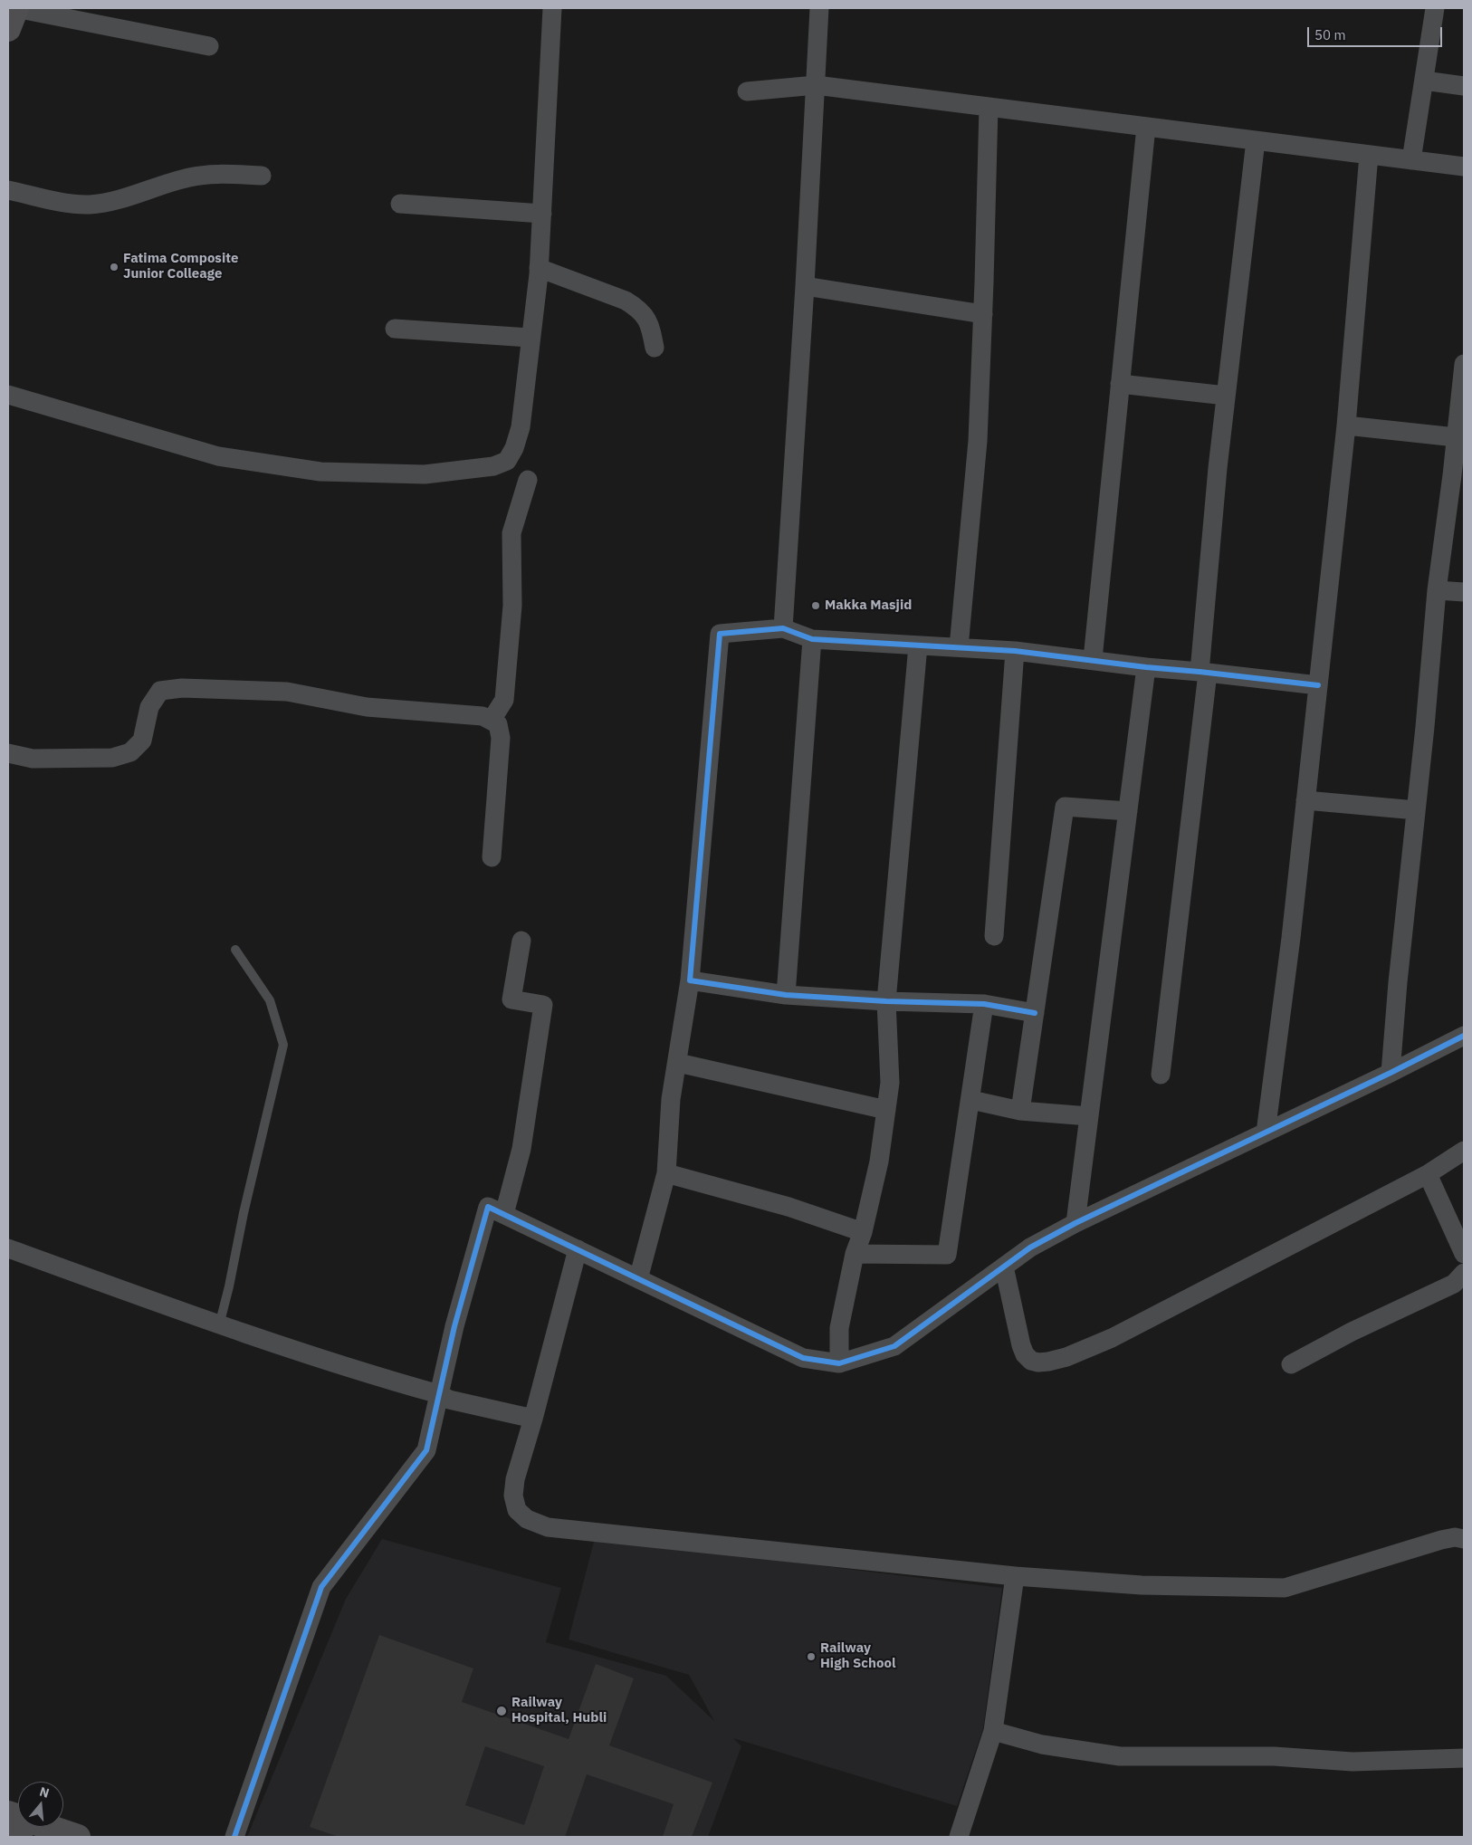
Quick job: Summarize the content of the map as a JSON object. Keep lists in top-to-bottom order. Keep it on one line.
{"places":["Fatima Composite Junior Colleage","Makka Masjid","Railway High School","Railway Hospital, Hubli"],"scale_bar":"50 m","north":"top"}
